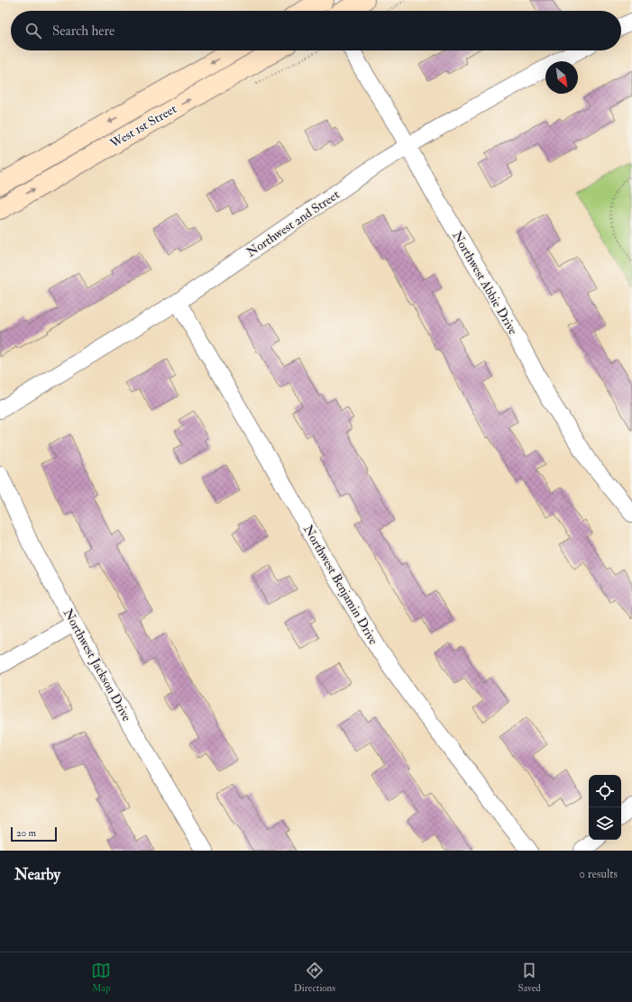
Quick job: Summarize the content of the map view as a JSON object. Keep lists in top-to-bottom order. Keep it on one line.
{"streets":{"main road":["West 1st Street"],"street":["Northwest 2nd Street","Northwest Abbie Drive","Northwest Benjamin Drive","Northwest Jackson Drive"]},"crossings":[["Northwest 2nd Street","Northwest Abbie Drive"],["Northwest 2nd Street","Northwest Benjamin Drive"]],"scale_bar":"20 m","north":"bottom right","page":{"search":"Search here","scale":"20 m","heading":["Nearby","0 results"],"nav":["Map","Directions","Saved"]}}
